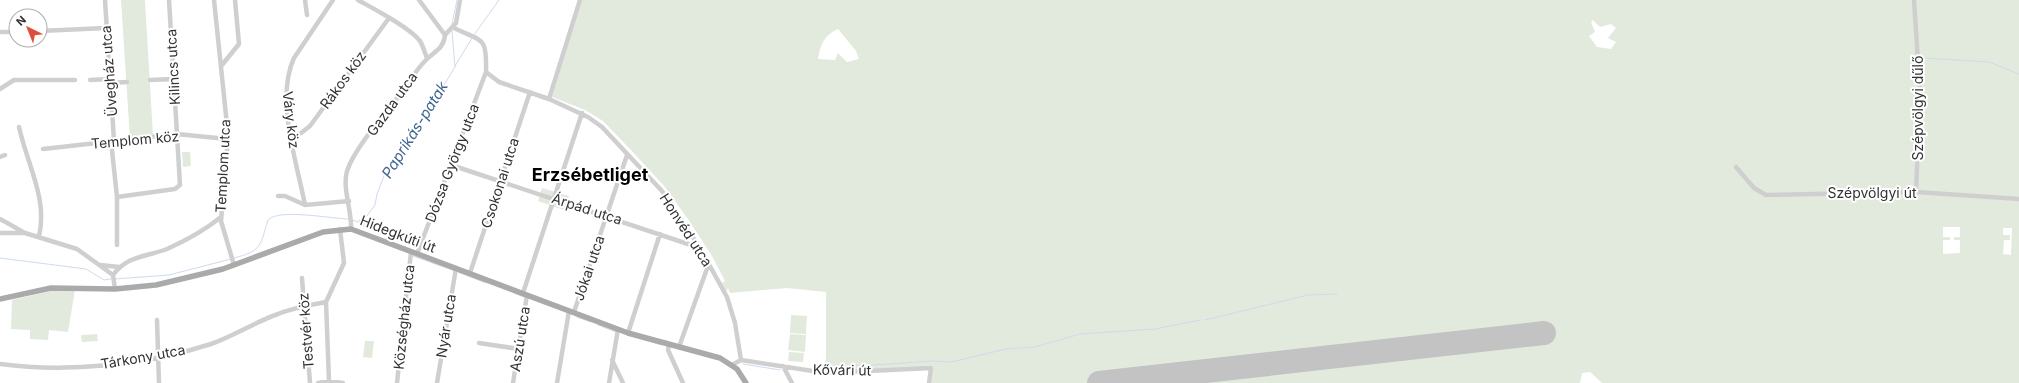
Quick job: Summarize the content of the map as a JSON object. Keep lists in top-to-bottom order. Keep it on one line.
{"streets":{"main road":["Hidegkúti út"],"street":["Kilincs utca","Üvegház utca","Rákos köz","Gazda utca","Szépvölgyi dűlő","Váry köz","Templom köz","Dózsa György utca","Templom utca","Csokonai utca","Szépvölgyi út","Árpád utca","Honvéd utca","Jókai utca","Községház utca","Nyár utca","Testvér köz","Aszú utca","Tárkony utca","Kővári út"]},"crossings":[["Kilincs utca","Üvegház utca"],["Kilincs utca","Templom köz"],["Üvegház utca","Templom köz"],["Rákos köz","Váry köz"],["Gazda utca","Dózsa György utca"],["Gazda utca","Hidegkúti út"],["Szépvölgyi dűlő","Szépvölgyi út"],["Templom köz","Templom utca"],["Dózsa György utca","Árpád utca"],["Dózsa György utca","Honvéd utca"],["Dózsa György utca","Hidegkúti út"],["Dózsa György utca","Községház utca"],["Templom utca","Hidegkúti út"],["Csokonai utca","Árpád utca"],["Csokonai utca","Honvéd utca"],["Csokonai utca","Hidegkúti út"],["Árpád utca","Honvéd utca"],["Árpád utca","Jókai utca"],["Árpád utca","Aszú utca"],["Honvéd utca","Jókai utca"],["Honvéd utca","Aszú utca"],["Honvéd utca","Kővári út"],["Hidegkúti út","Jókai utca"],["Hidegkúti út","Községház utca"],["Hidegkúti út","Nyár utca"],["Hidegkúti út","Aszú utca"],["Testvér köz","Tárkony utca"]],"districts":["Erzsébetliget"],"water":["Paprikás-patak"],"north":"top left"}
